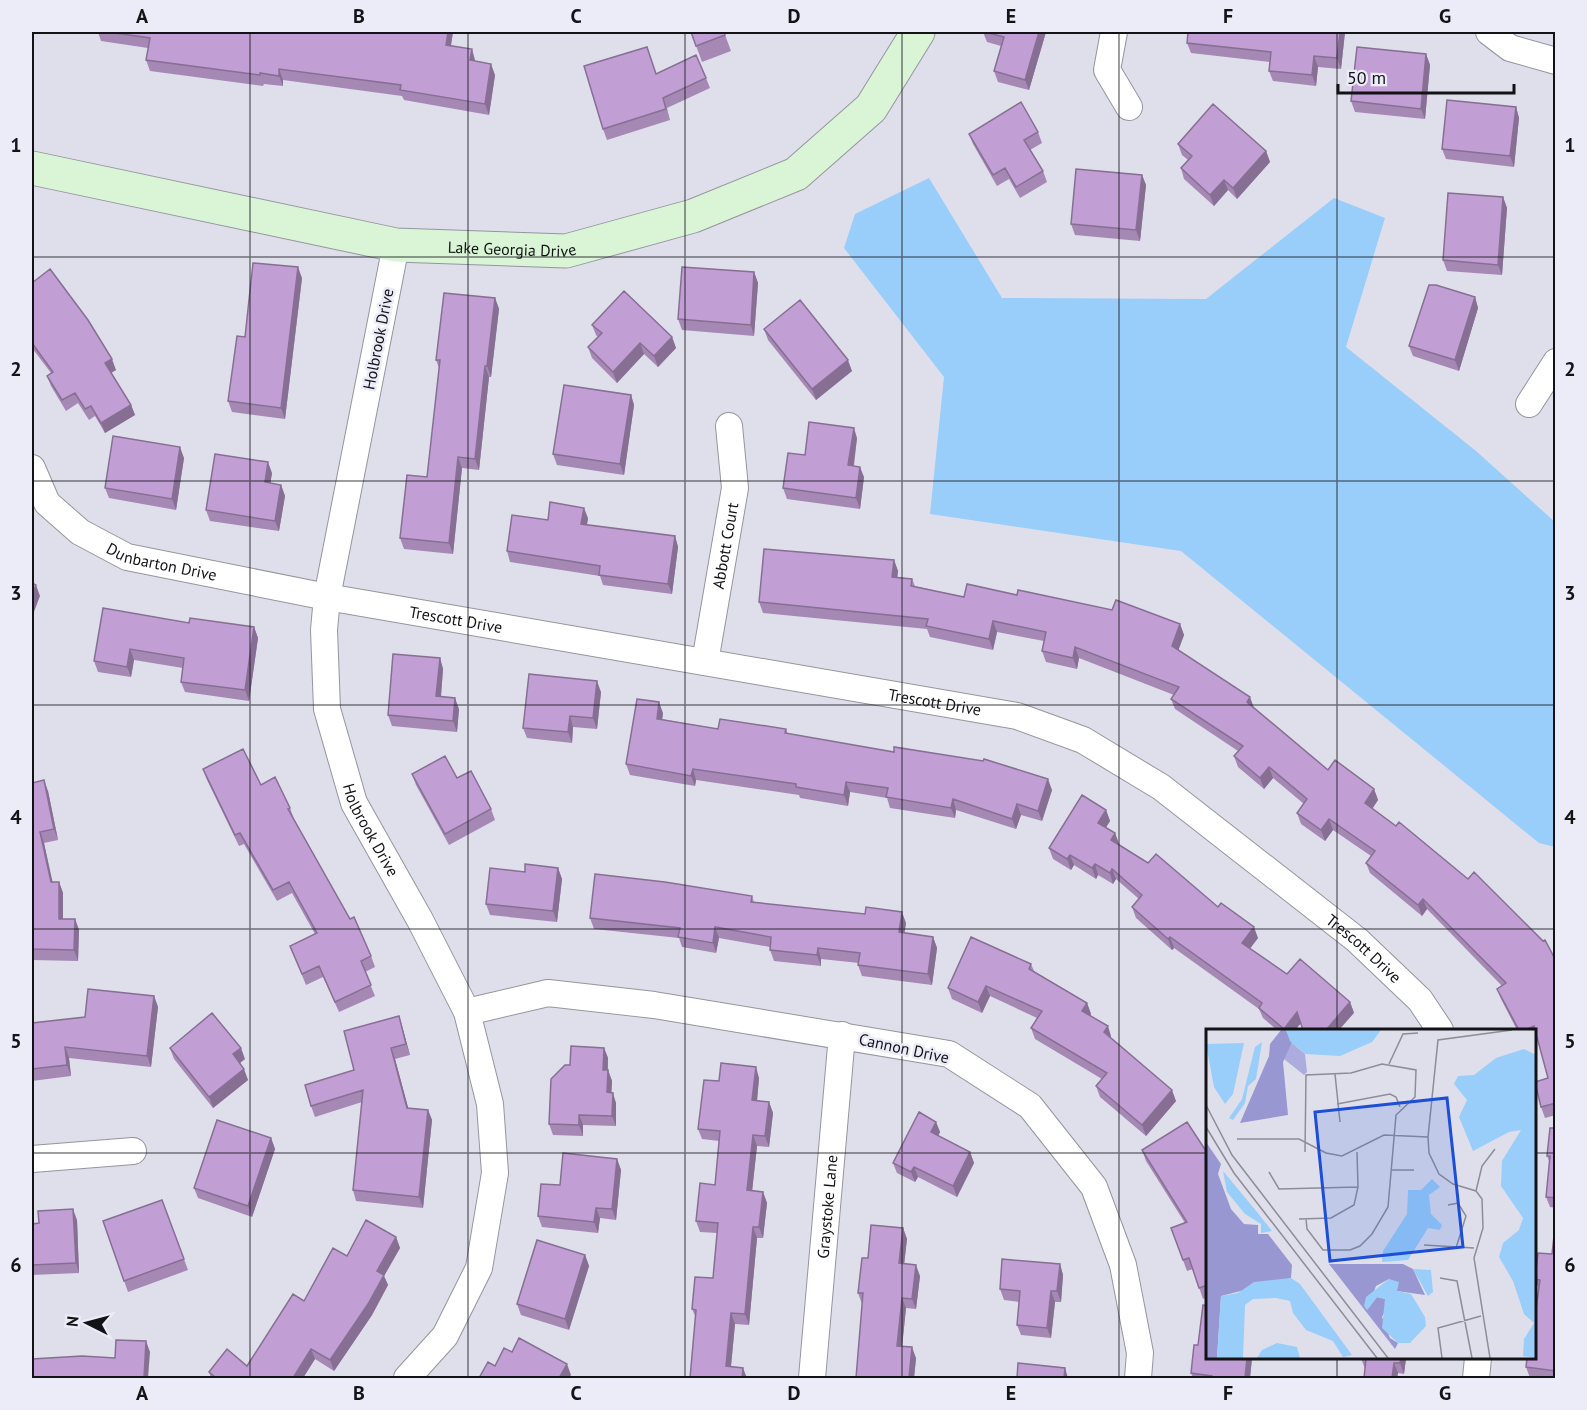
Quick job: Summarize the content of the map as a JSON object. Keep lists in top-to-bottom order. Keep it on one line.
{"streets":{"street":["Lake Georgia Drive","Holbrook Drive","Abbott Court","Dunbarton Drive","Trescott Drive","Cannon Drive","Graystoke Lane"]},"crossings":[["Lake Georgia Drive","Holbrook Drive"],["Holbrook Drive","Dunbarton Drive"],["Holbrook Drive","Trescott Drive"],["Holbrook Drive","Cannon Drive"],["Abbott Court","Trescott Drive"],["Dunbarton Drive","Trescott Drive"],["Cannon Drive","Graystoke Lane"]],"scale_bar":"50 m","north":"left","grid":{"columns":["A","B","C","D","E","F","G"],"rows":["1","2","3","4","5","6"]}}
